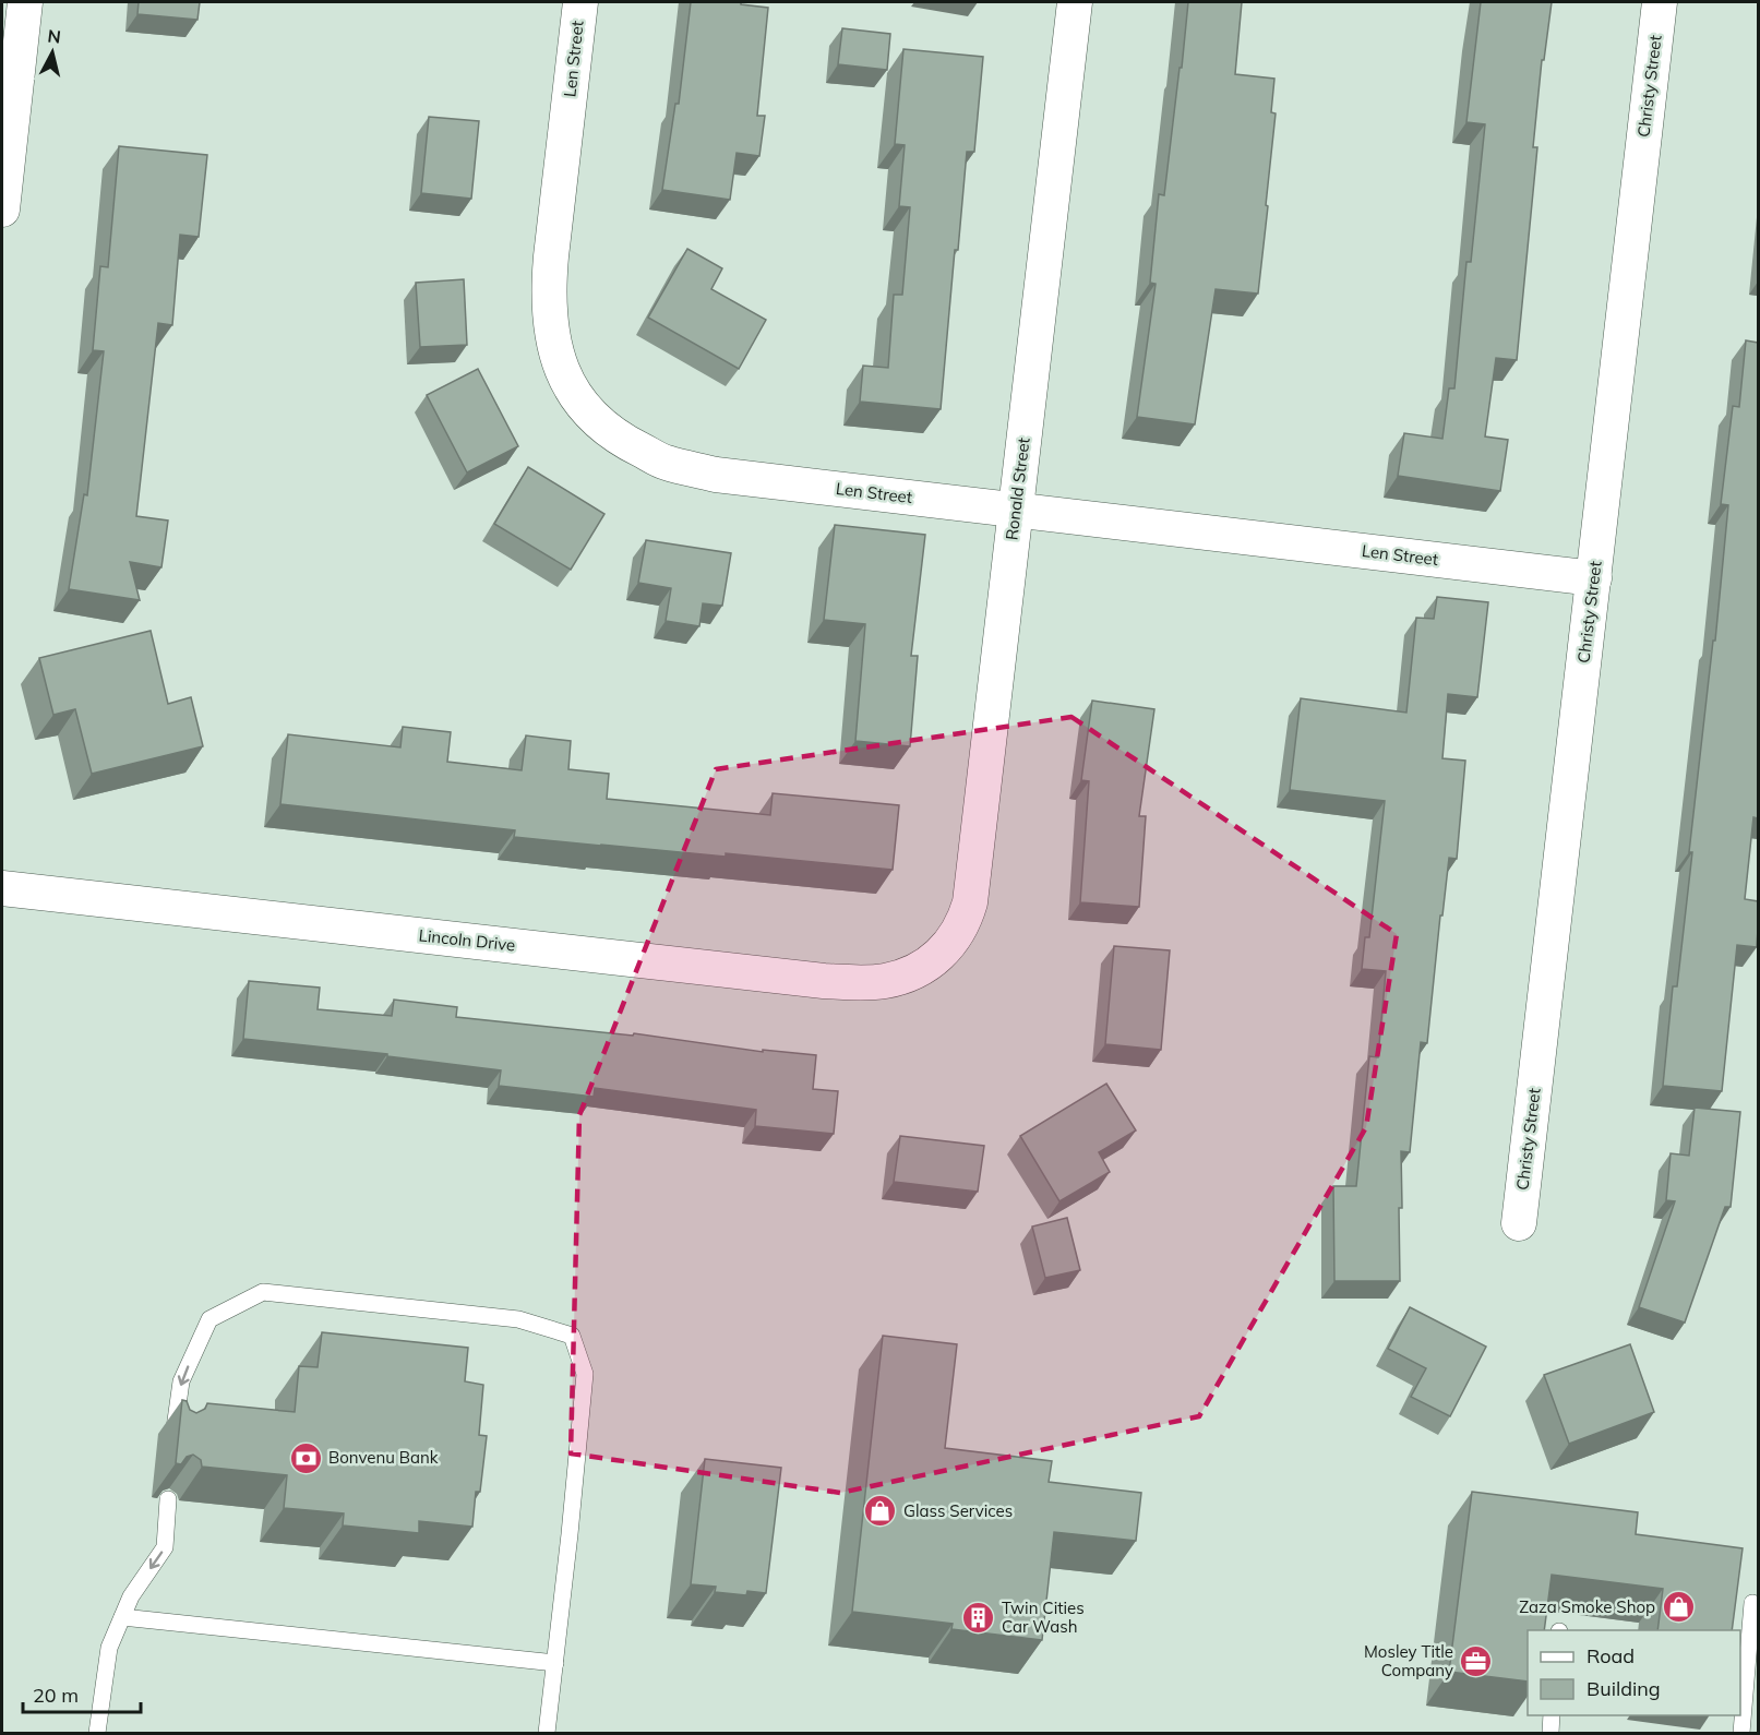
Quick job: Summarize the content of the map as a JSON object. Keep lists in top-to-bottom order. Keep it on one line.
{"streets":{"street":["Len Street","Christy Street","Ronald Street","Lincoln Drive"]},"crossings":[["Len Street","Christy Street"],["Len Street","Ronald Street"],["Ronald Street","Lincoln Drive"]],"places":{"bank":["Bonvenu Bank"],"shop":["Glass Services","Zaza Smoke Shop"],"building":["Twin Cities Car Wash"],"office":["Mosley Title Company"]},"legend":["Road","Building"],"scale_bar":"20 m","north":"top"}
